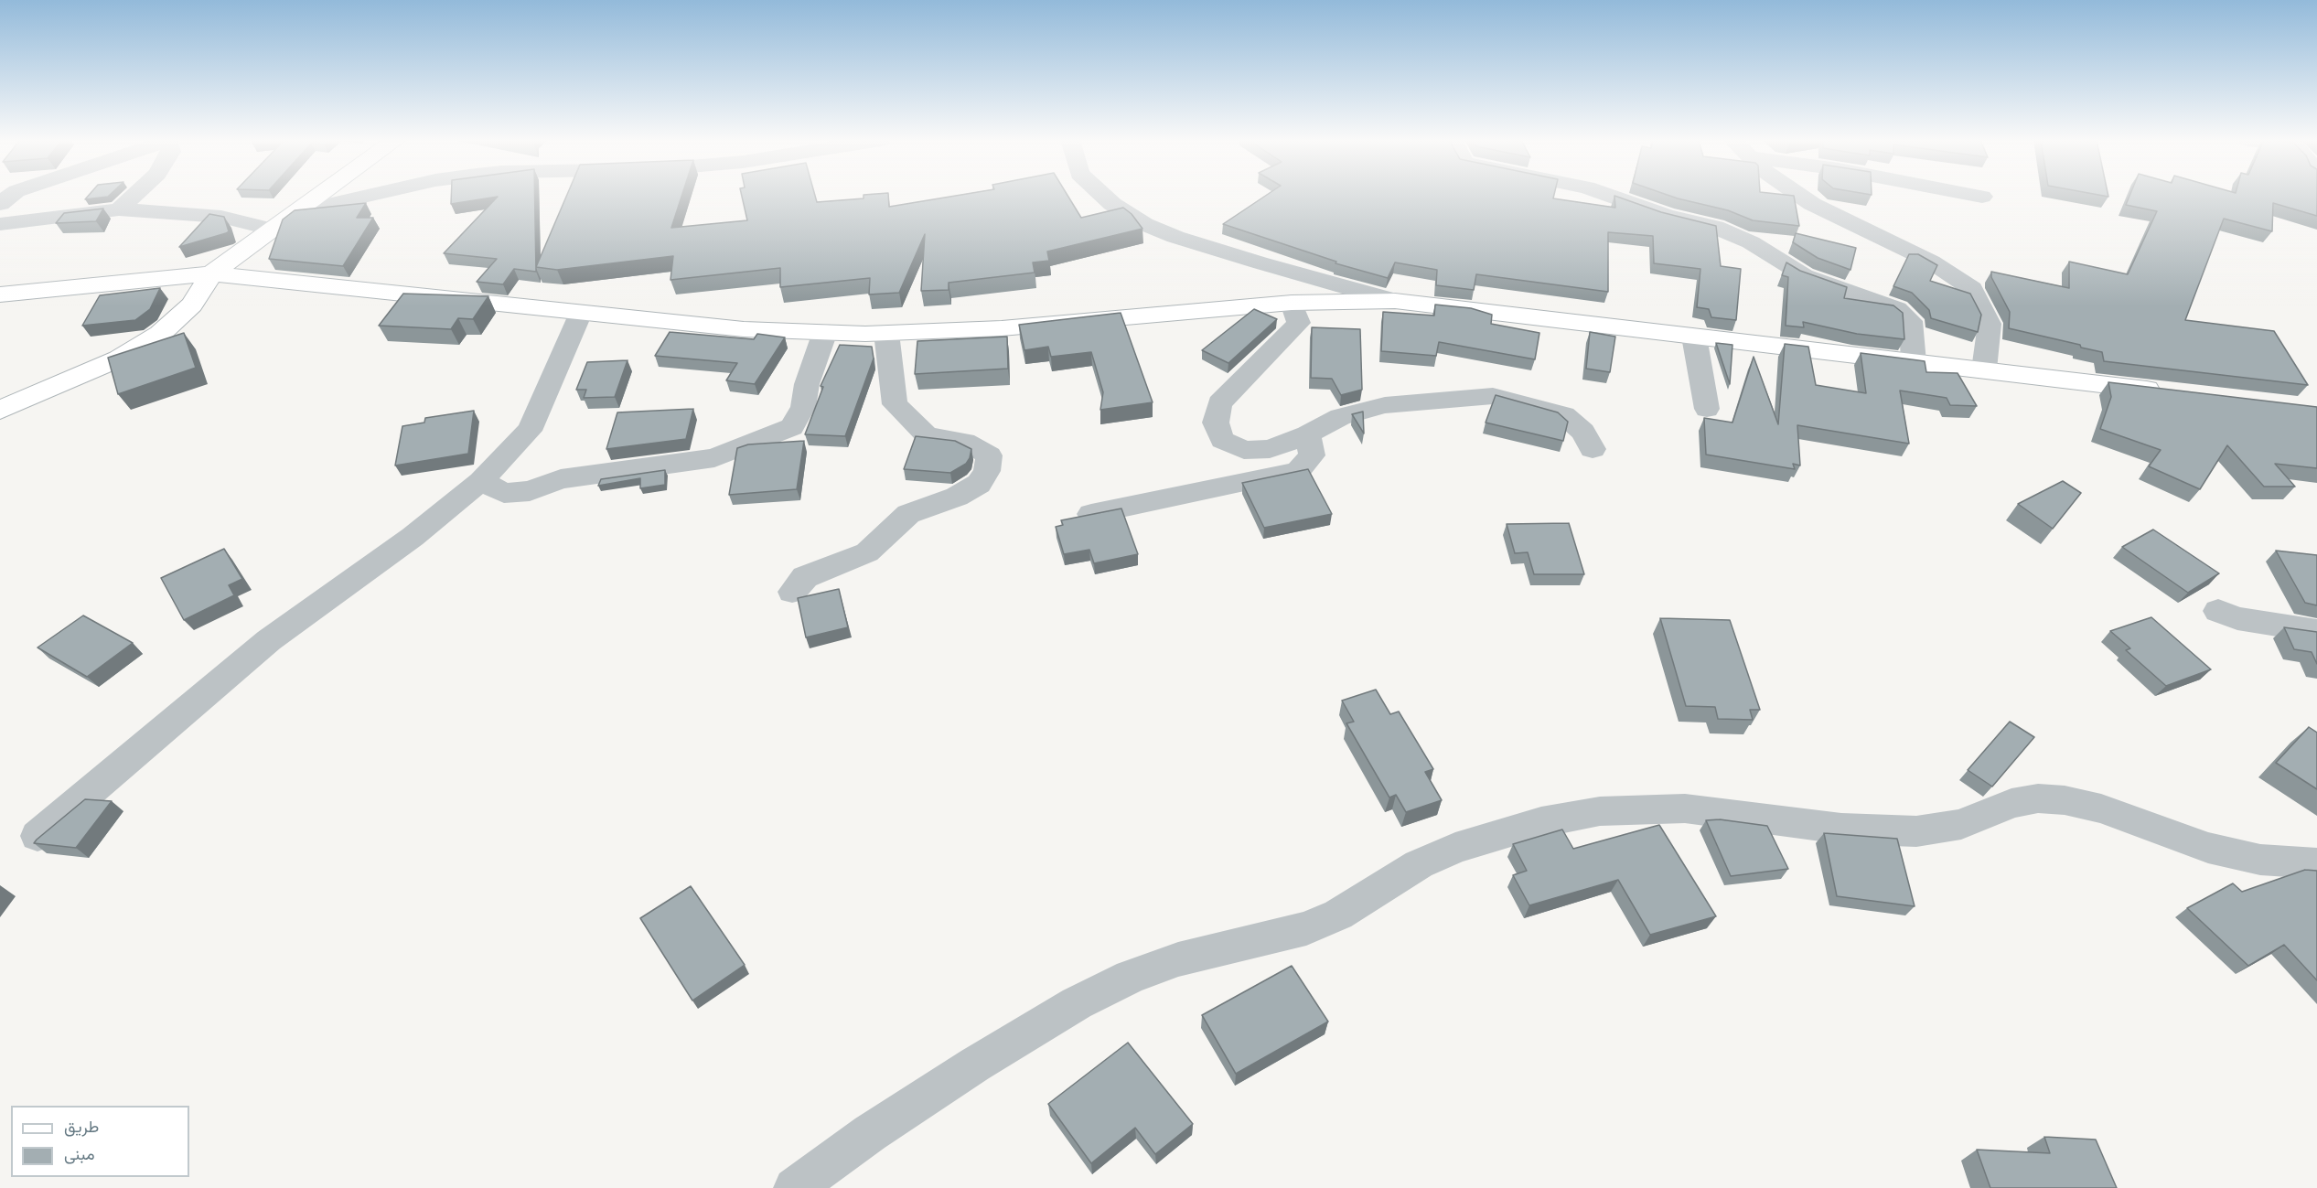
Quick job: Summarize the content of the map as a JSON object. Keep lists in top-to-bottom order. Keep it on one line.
{"legend":["طريق","مبنى"]}
